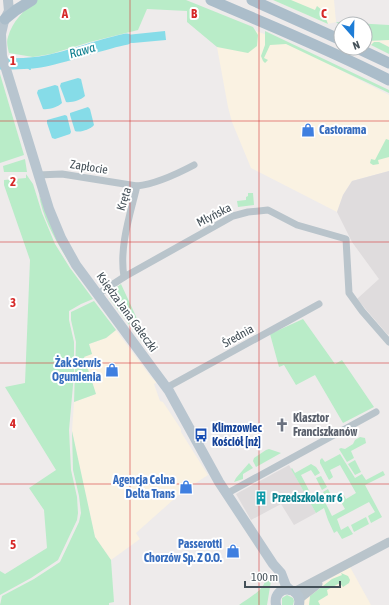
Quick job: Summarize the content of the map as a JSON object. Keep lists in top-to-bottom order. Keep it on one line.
{"streets":{"main road":["Księdza Jana Gałeczki"],"street":["Zapłocie","Kręta","Młyńska","Średnia"]},"crossings":[["Zapłocie","Kręta"],["Zapłocie","Księdza Jana Gałeczki"],["Kręta","Młyńska"],["Młyńska","Księdza Jana Gałeczki"],["Księdza Jana Gałeczki","Średnia"]],"water":["Rawa"],"places":{"shop":["Castorama","Żak Serwis Ogumienia","Agencja Celna Delta Trans","Passerotti Chorzów Sp. Z O.O."],"church":["Klasztor Franciszkanów"],"bus stop":["Klimzowiec Kościół [nż]"],"building":["Przedszkole nr 6"]},"scale_bar":"100 m","north":"bottom","grid":{"columns":["A","B","C"],"rows":["1","2","3","4","5"]}}
